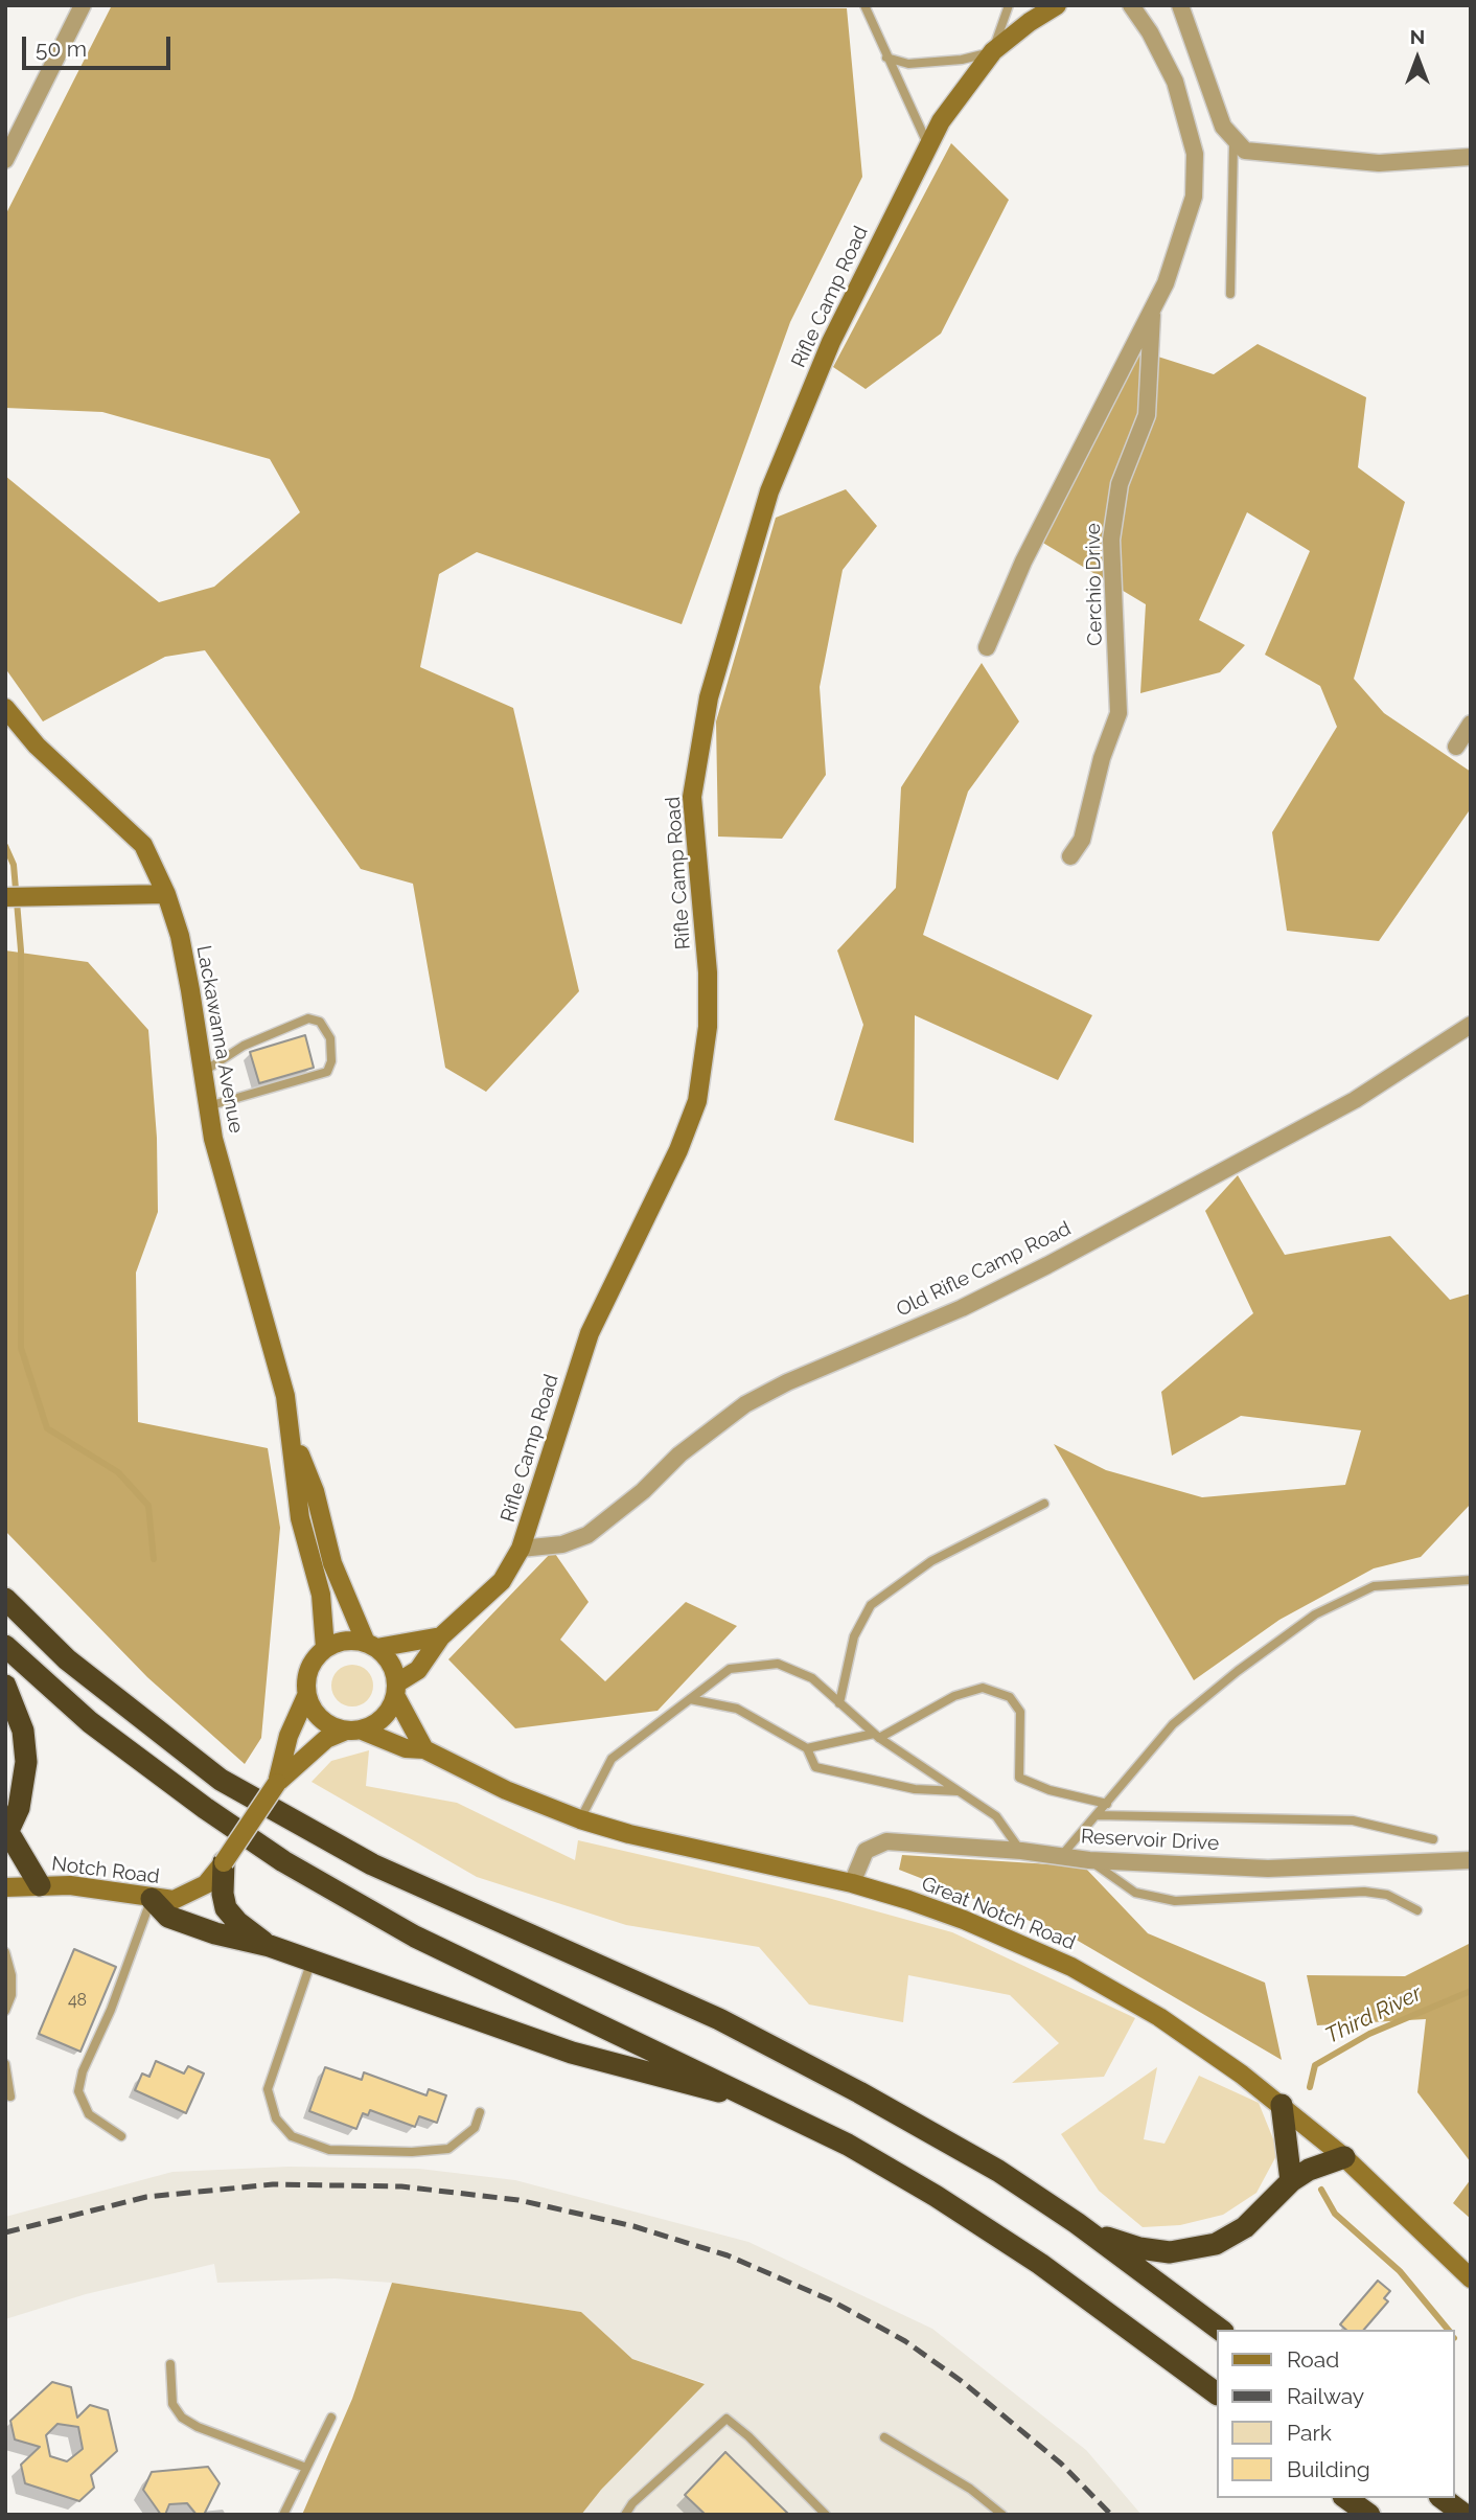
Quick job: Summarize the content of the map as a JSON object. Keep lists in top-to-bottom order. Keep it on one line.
{"streets":{"street":["Rifle Camp Road","Cerchio Drive","Lackawanna Avenue","Old Rifle Camp Road","Reservoir Drive","Notch Road","Great Notch Road"]},"crossings":[["Rifle Camp Road","Lackawanna Avenue"],["Rifle Camp Road","Old Rifle Camp Road"],["Rifle Camp Road","Notch Road"],["Rifle Camp Road","Great Notch Road"],["Lackawanna Avenue","Notch Road"],["Lackawanna Avenue","Great Notch Road"],["Reservoir Drive","Great Notch Road"],["Notch Road","Great Notch Road"]],"water":["Third River"],"house_numbers":["48"],"legend":["Road","Railway","Park","Building"],"scale_bar":"50 m","north":"top"}
